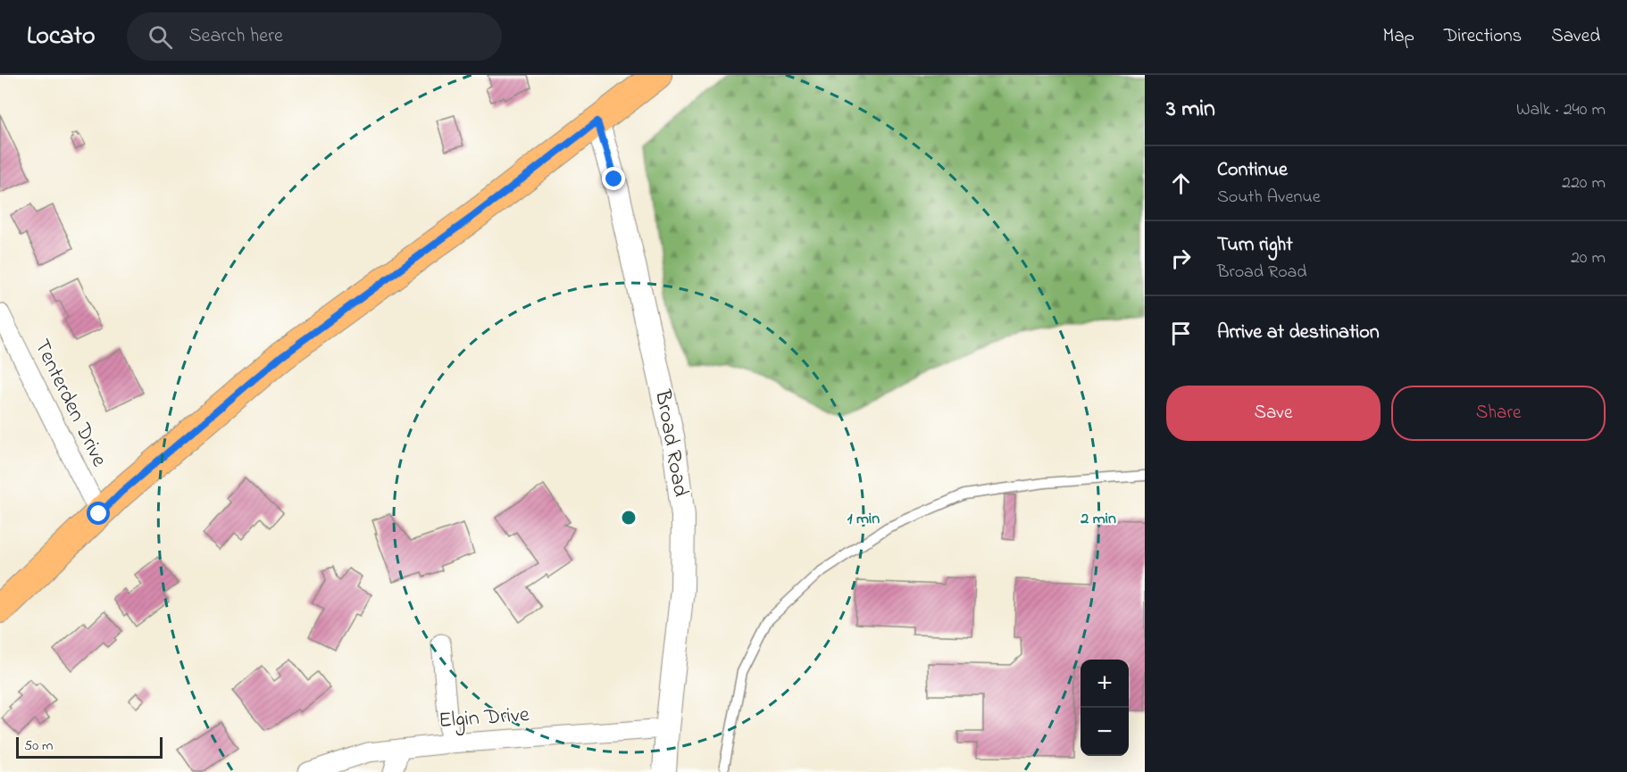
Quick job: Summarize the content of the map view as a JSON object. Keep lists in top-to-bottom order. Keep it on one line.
{"streets":{"street":["Tenterden Drive","Broad Road","Elgin Drive"]},"crossings":[["Broad Road","Elgin Drive"]],"scale_bar":"50 m","page":{"header":"Locato","search":"Search here","nav":["Map","Directions","Saved"],"heading":["3 min","Walk · 240 m"],"list":[["Continue","South Avenue","220 m"],["Turn right","Broad Road","20 m"],"Arrive at destination"],"buttons":["Save","Share"],"map_buttons":["+","−"],"scale":"50 m"},"rings":["1 min","2 min"]}
